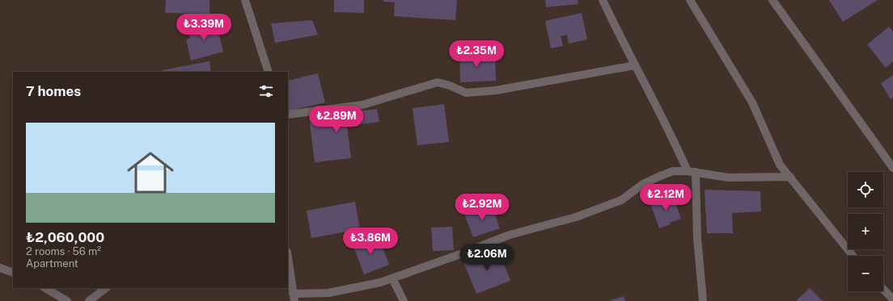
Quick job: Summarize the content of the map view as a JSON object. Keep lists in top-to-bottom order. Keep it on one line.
{"page":{"price":["₺3.39M","₺2.35M","₺2.89M","₺2.12M","₺2.92M","₺3.86M","₺2.06M"],"heading":"7 homes","list":[{"name":"₺2,060,000","note":"2 rooms · 56 m² · Apartment"}],"map_buttons":["+","−"]}}
